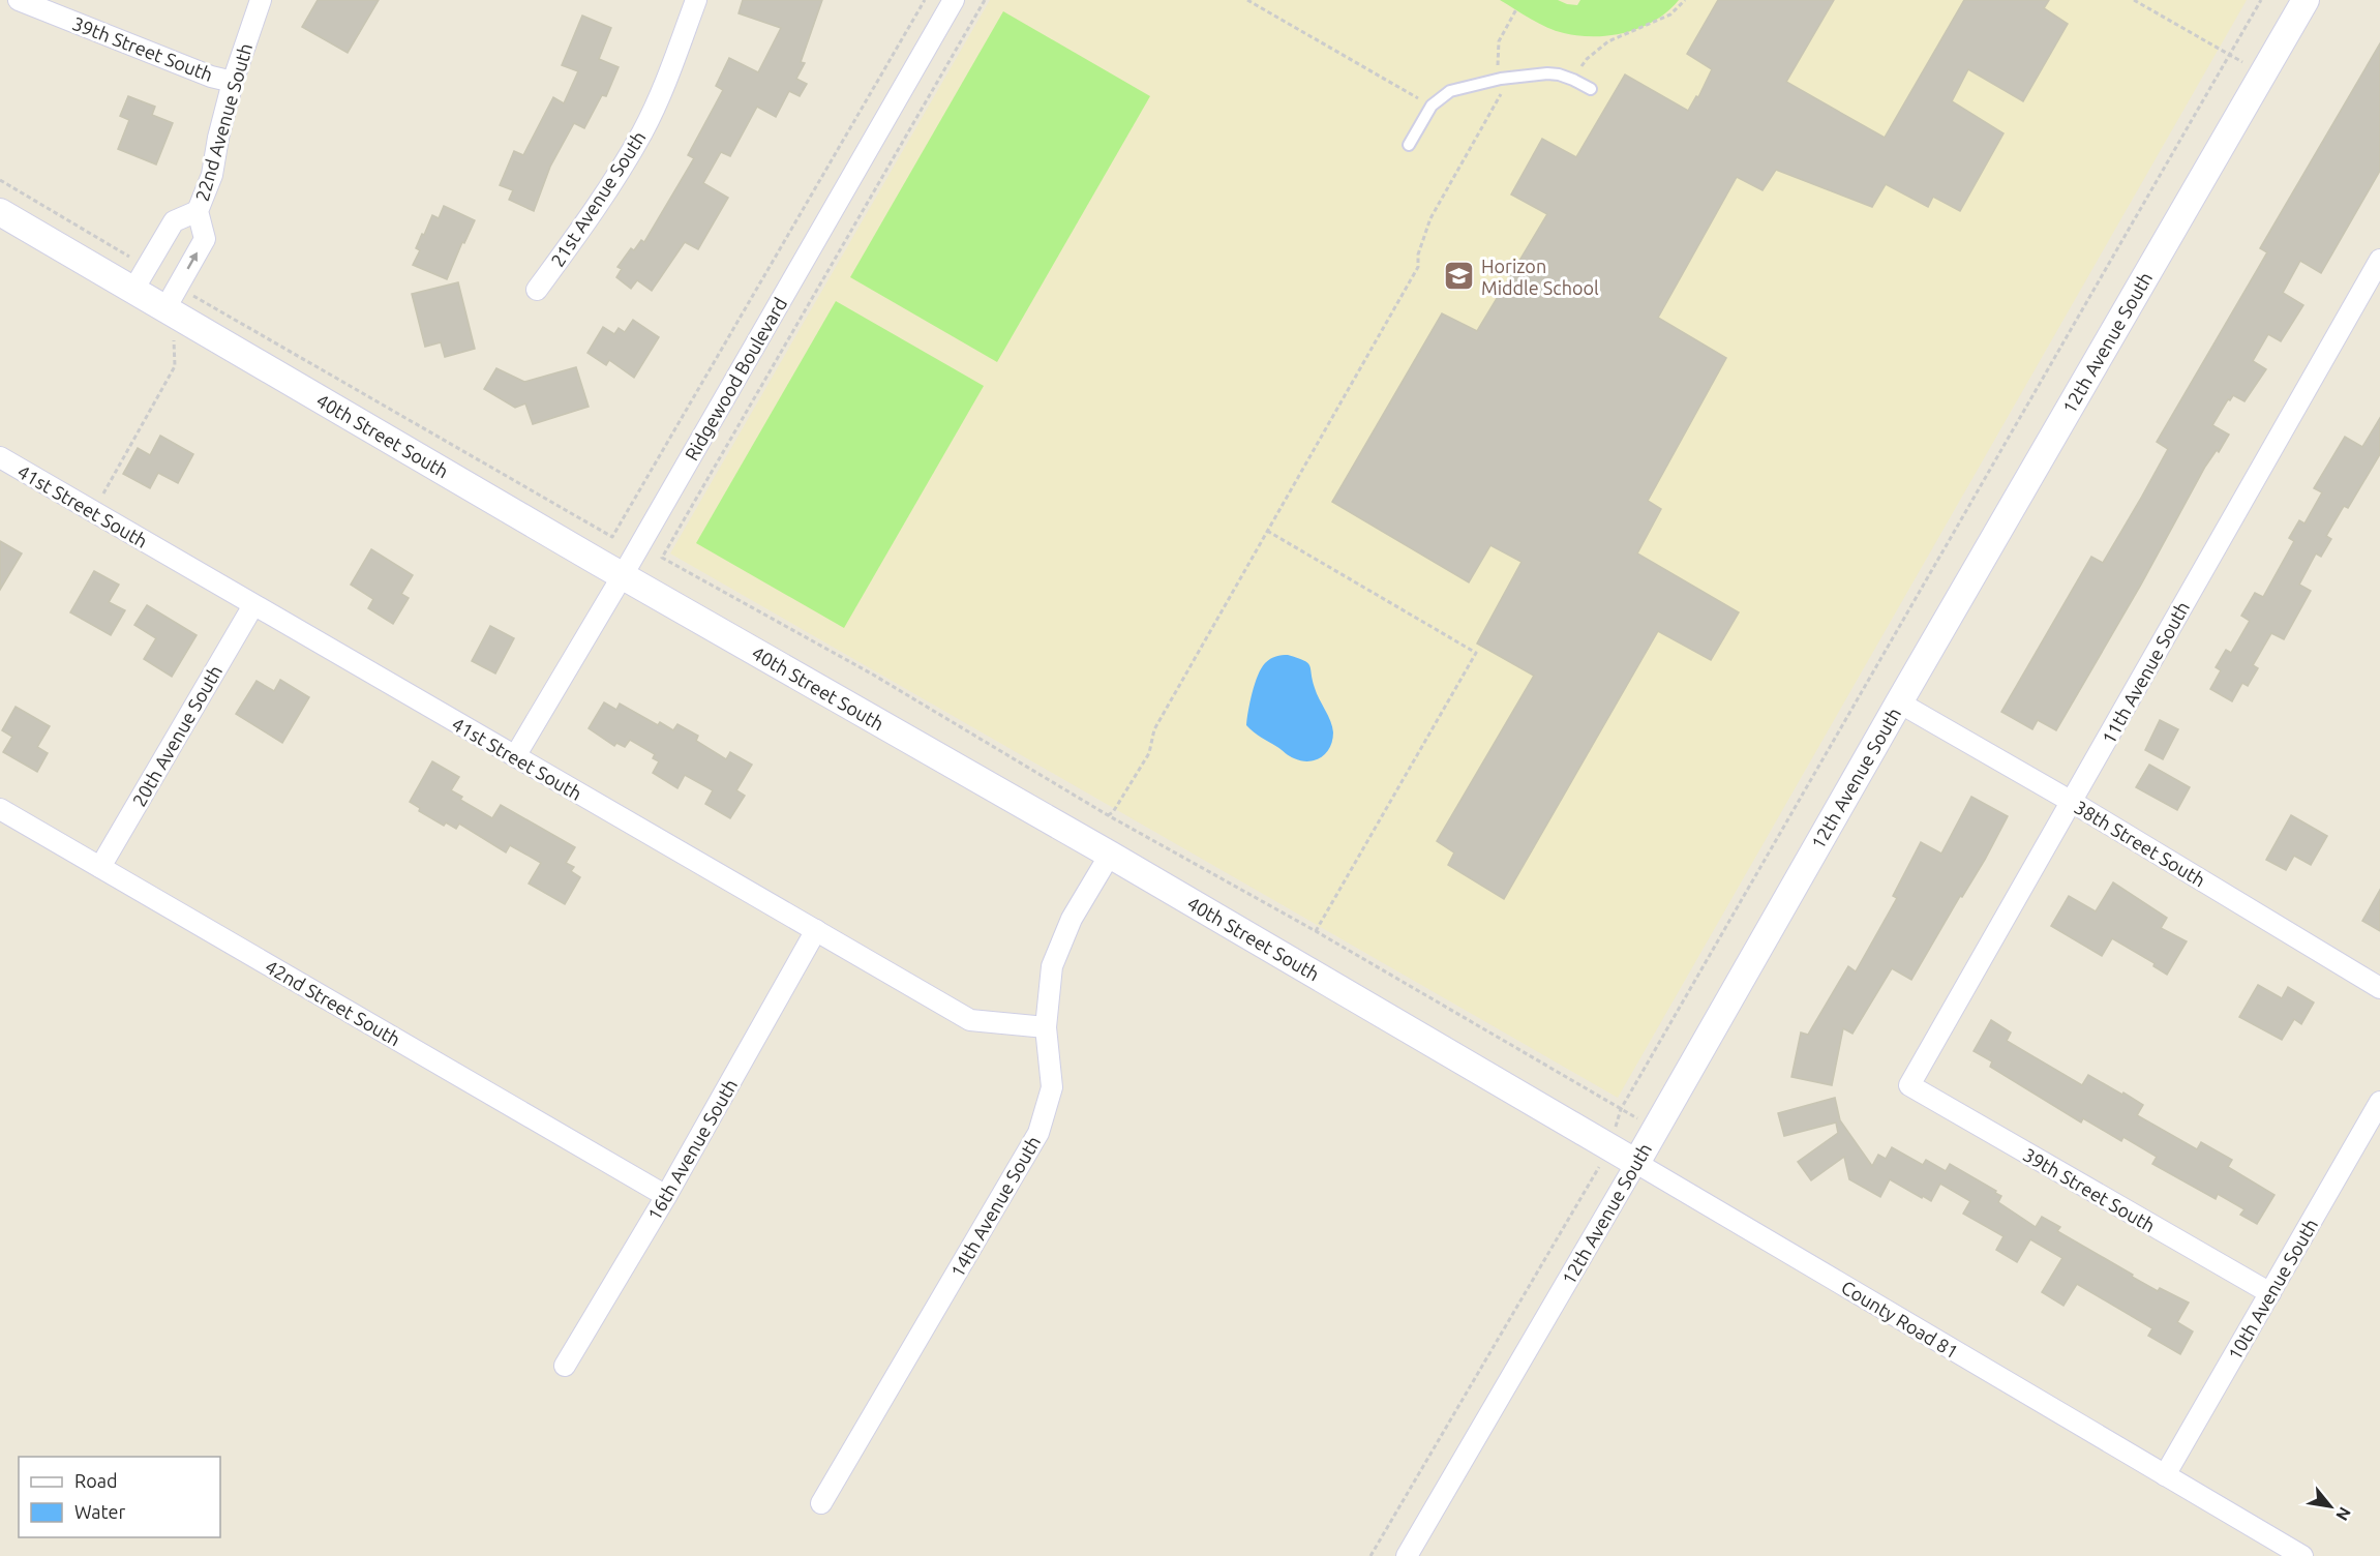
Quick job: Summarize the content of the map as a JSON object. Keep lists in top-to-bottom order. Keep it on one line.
{"streets":{"street":["39th Street South","22nd Avenue South","21st Avenue South","12th Avenue South","Ridgewood Boulevard","40th Street South","41st Street South","11th Avenue South","20th Avenue South","38th Street South","42nd Street South","16th Avenue South","14th Avenue South","10th Avenue South","County Road 81"]},"crossings":[["39th Street South","22nd Avenue South"],["39th Street South","11th Avenue South"],["39th Street South","10th Avenue South"],["22nd Avenue South","40th Street South"],["12th Avenue South","40th Street South"],["12th Avenue South","38th Street South"],["12th Avenue South","County Road 81"],["Ridgewood Boulevard","40th Street South"],["Ridgewood Boulevard","41st Street South"],["40th Street South","14th Avenue South"],["40th Street South","County Road 81"],["41st Street South","20th Avenue South"],["41st Street South","16th Avenue South"],["41st Street South","14th Avenue South"],["11th Avenue South","38th Street South"],["20th Avenue South","42nd Street South"],["42nd Street South","16th Avenue South"],["10th Avenue South","County Road 81"]],"places":{"school or university":["Horizon Middle School"]},"legend":["Road","Water"],"north":"bottom right"}
